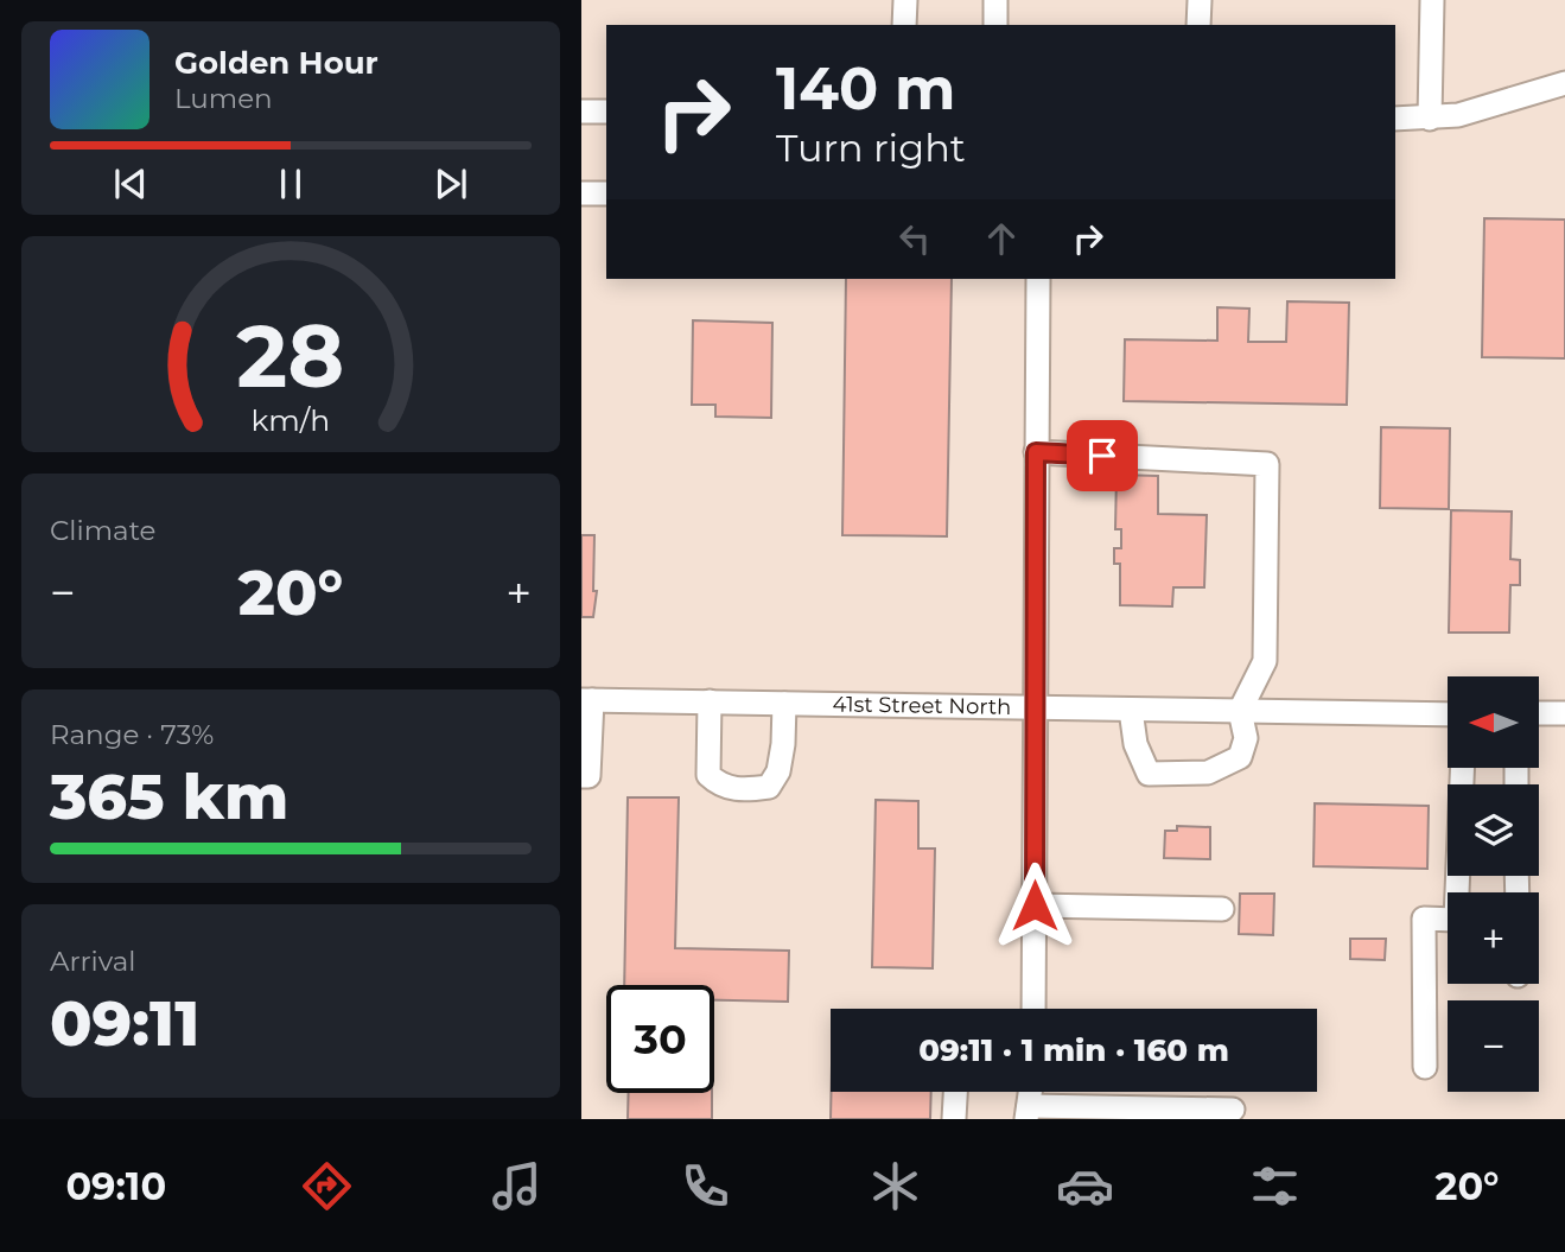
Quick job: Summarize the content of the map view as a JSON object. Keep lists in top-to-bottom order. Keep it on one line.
{"streets":{"street":["41st Street North"]},"north":"left","page":{"turn":["140 m","Turn right"],"song":["Golden Hour","Lumen"],"tile":["Climate",["Range · 73%","365 km"],["Arrival","09:11"]],"heat":["−","20°","+"],"map_buttons":["+","−"],"limit":"30","trip":"09:11 · 1 min · 160 m","tabs":["09:10","20°"],"gauge":["28","km/h"]}}
